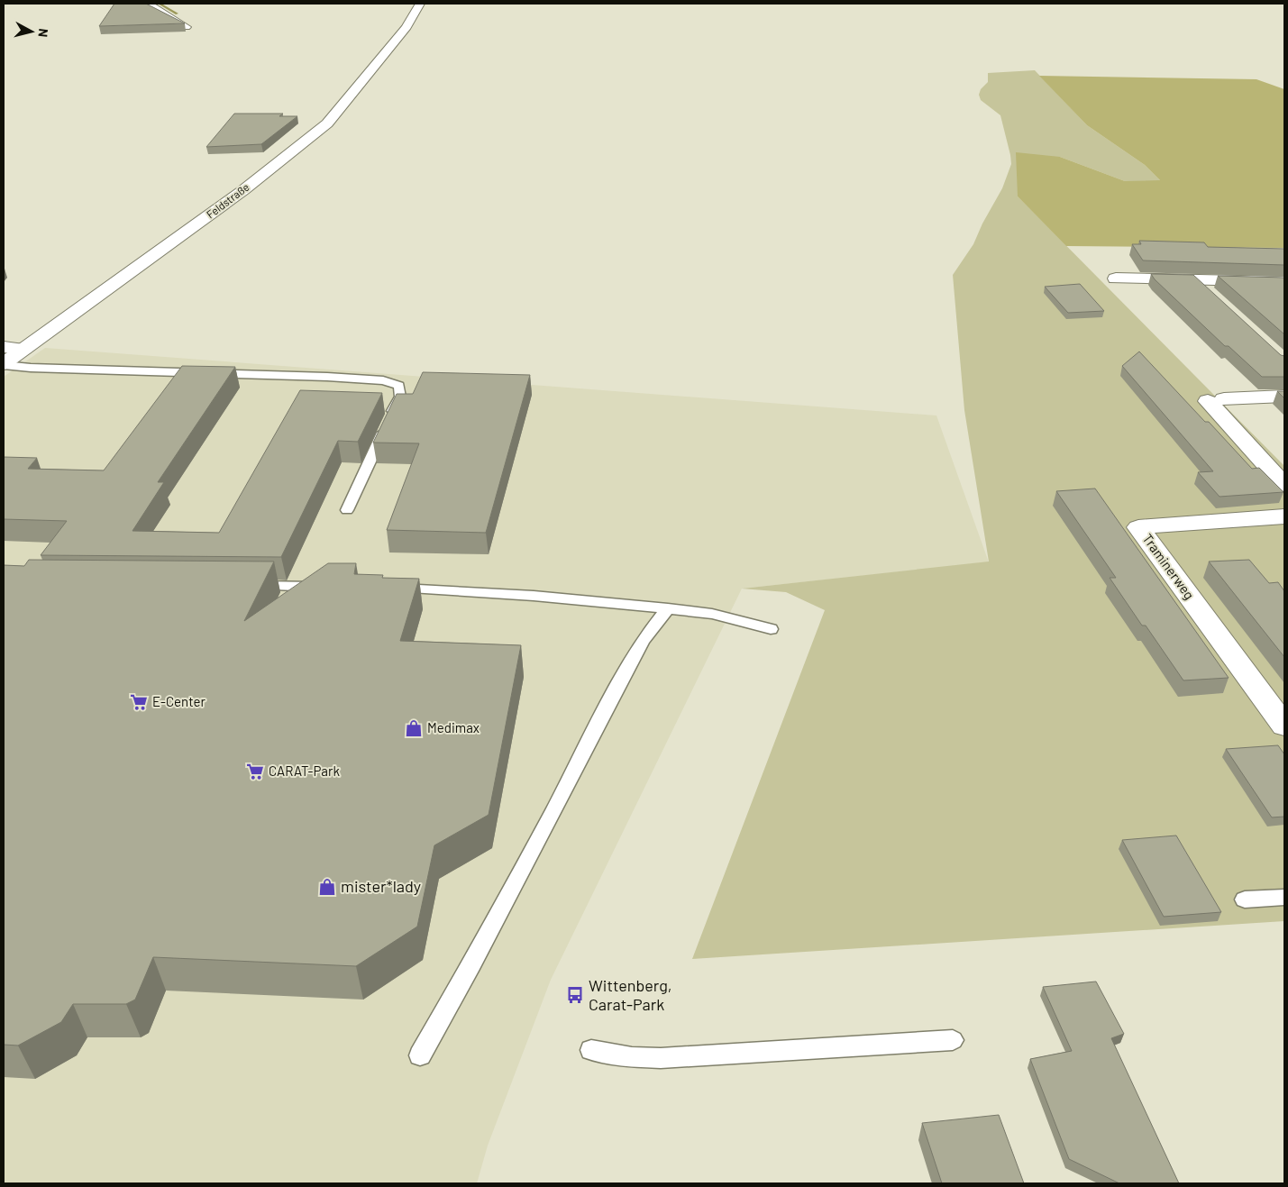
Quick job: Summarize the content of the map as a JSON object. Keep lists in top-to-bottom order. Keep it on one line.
{"streets":{"street":["Feldstraße","Traminerweg"]},"places":{"supermarket":["E-Center","CARAT-Park"],"shop":["Medimax","mister*lady"],"bus stop":["Wittenberg, Carat-Park"]},"north":"right"}
